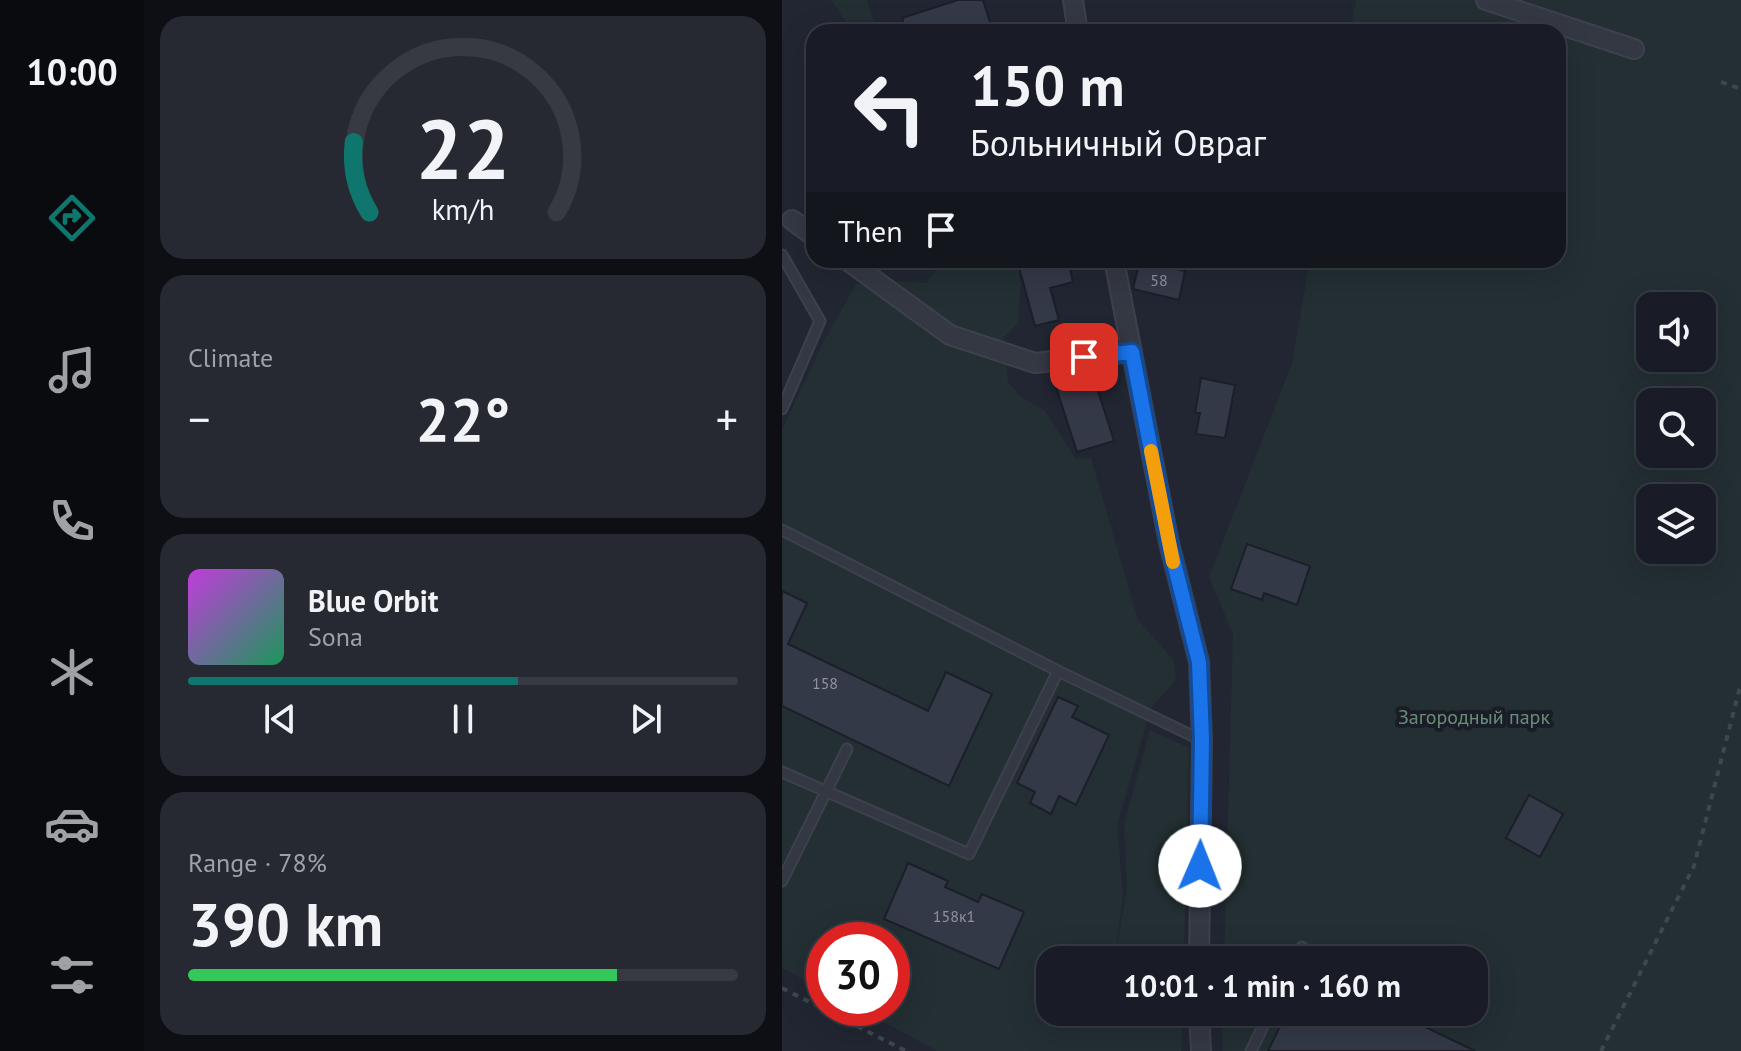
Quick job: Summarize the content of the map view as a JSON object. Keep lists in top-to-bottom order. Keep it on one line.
{"parks":["Загородный парк"],"house_numbers":["58","158","158к1"],"page":{"tabs":"10:00","turn":["150 m","Больничный Овраг"],"then":"Then","tile":["Climate",["Range · 78%","390 km"]],"heat":["−","22°","+"],"song":["Blue Orbit","Sona"],"limit":"30","trip":"10:01 · 1 min · 160 m","gauge":["22","km/h"]}}
